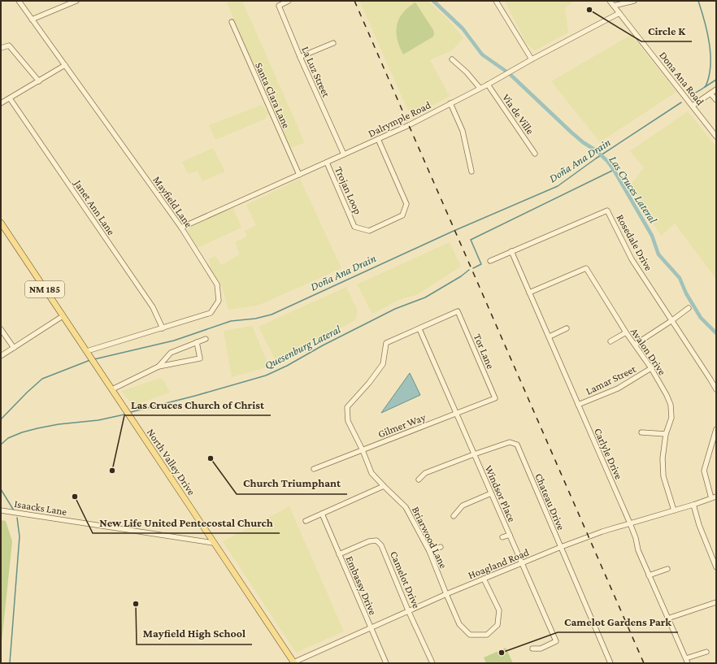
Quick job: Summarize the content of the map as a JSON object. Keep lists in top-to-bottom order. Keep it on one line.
{"streets":{"main road":["NM 185","North Valley Drive"],"street":["La Luz Street","Dona Ana Road","Santa Clara Lane","Via de Ville","Dalrymple Road","Trojan Loop","Mayfield Lane","Janet Ann Lane","Rosedale Drive","Tor Lane","Avalon Drive","Lamar Street","Gilmer Way","Carlyle Drive","Windsor Place","Chateau Drive","Isaacks Lane","Briarwood Lane","Hoagland Road","Camelot Drive","Embassy Drive"]},"crossings":[["La Luz Street","Dalrymple Road"],["Dona Ana Road","Dalrymple Road"],["Santa Clara Lane","Dalrymple Road"],["Via de Ville","Dalrymple Road"],["Dalrymple Road","Trojan Loop"],["Dalrymple Road","Mayfield Lane"],["Mayfield Lane","Janet Ann Lane"],["Mayfield Lane","North Valley Drive"],["Rosedale Drive","Carlyle Drive"],["Tor Lane","Gilmer Way"],["Tor Lane","Briarwood Lane"],["Avalon Drive","Lamar Street"],["Avalon Drive","Carlyle Drive"],["Avalon Drive","Hoagland Road"],["Lamar Street","Carlyle Drive"],["Gilmer Way","Windsor Place"],["Gilmer Way","Briarwood Lane"],["Carlyle Drive","Hoagland Road"],["North Valley Drive","Isaacks Lane"],["North Valley Drive","Hoagland Road"],["Windsor Place","Chateau Drive"],["Windsor Place","Briarwood Lane"],["Windsor Place","Hoagland Road"],["Chateau Drive","Hoagland Road"],["Briarwood Lane","Hoagland Road"],["Hoagland Road","Camelot Drive"],["Hoagland Road","Embassy Drive"],["Camelot Drive","Embassy Drive"]],"water":["Doña Ana Drain","Las Cruces Lateral","Quesenburg Lateral"],"places":["Circle K","Church Triumphant","Las Cruces Church of Christ","New Life United Pentecostal Church","Mayfield High School","Camelot Gardens Park"]}
